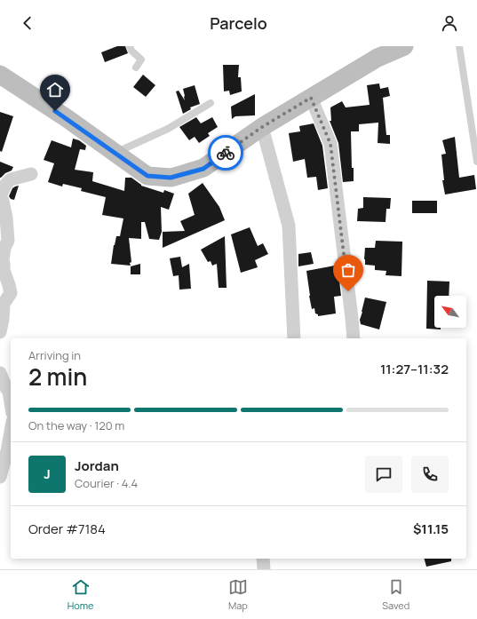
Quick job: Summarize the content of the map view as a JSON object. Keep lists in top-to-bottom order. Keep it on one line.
{"north":"top left","page":{"header":"Parcelo","heading":["2 min","Arriving in","11:27–11:32"],"panel":["Jordan","Courier · 4.4","Order #7184","$11.15"],"bar":"On the way · 120 m","round":"J","tabs":["Home","Map","Saved"]}}
